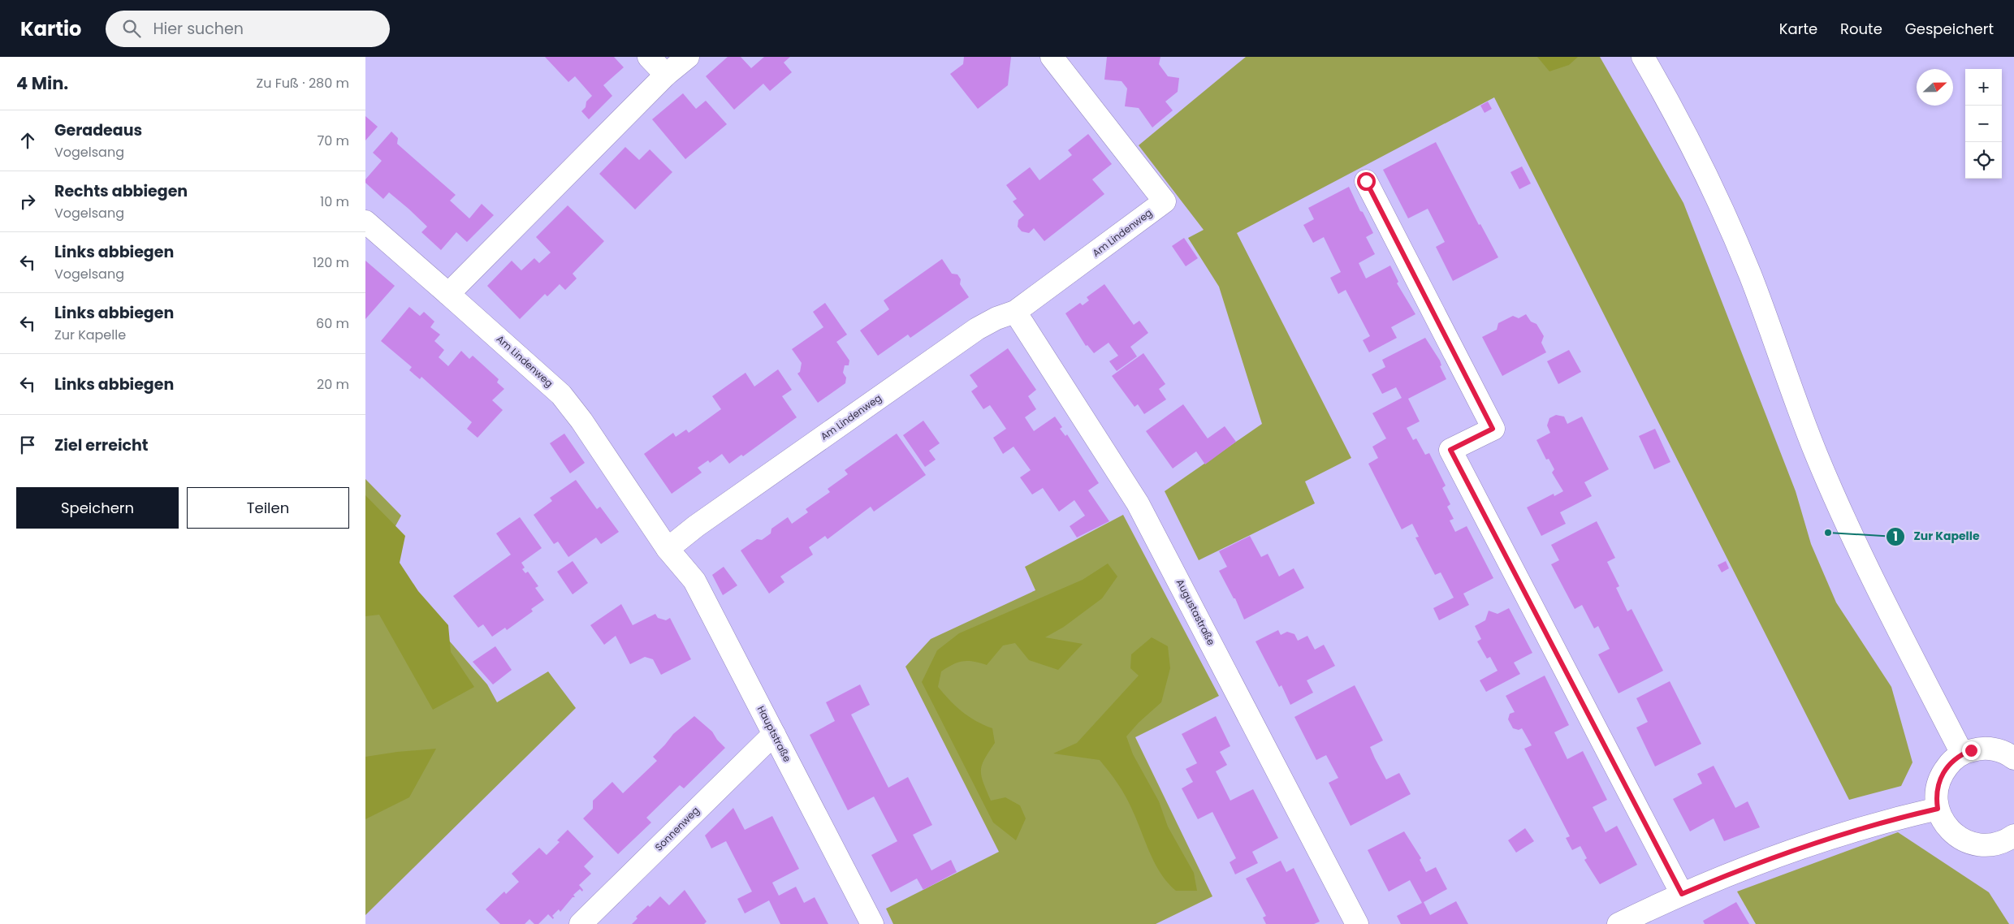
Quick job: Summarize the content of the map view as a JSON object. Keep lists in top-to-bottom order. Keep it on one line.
{"streets":{"street":["Am Lindenweg","Augustastraße","Hauptstraße","Sonnenweg"]},"crossings":[["Am Lindenweg","Augustastraße"],["Am Lindenweg","Hauptstraße"],["Hauptstraße","Sonnenweg"]],"places":["Zur Kapelle"],"north":"right","page":{"header":"Kartio","search":"Hier suchen","nav":["Karte","Route","Gespeichert"],"heading":["4 Min.","Zu Fuß · 280 m"],"map_buttons":["+","−"],"list":[["Geradeaus","Vogelsang","70 m"],["Rechts abbiegen","Vogelsang","10 m"],["Links abbiegen","Vogelsang","120 m"],["Links abbiegen","Zur Kapelle","60 m"],["Links abbiegen","20 m"],"Ziel erreicht"],"buttons":["Speichern","Teilen"]}}
